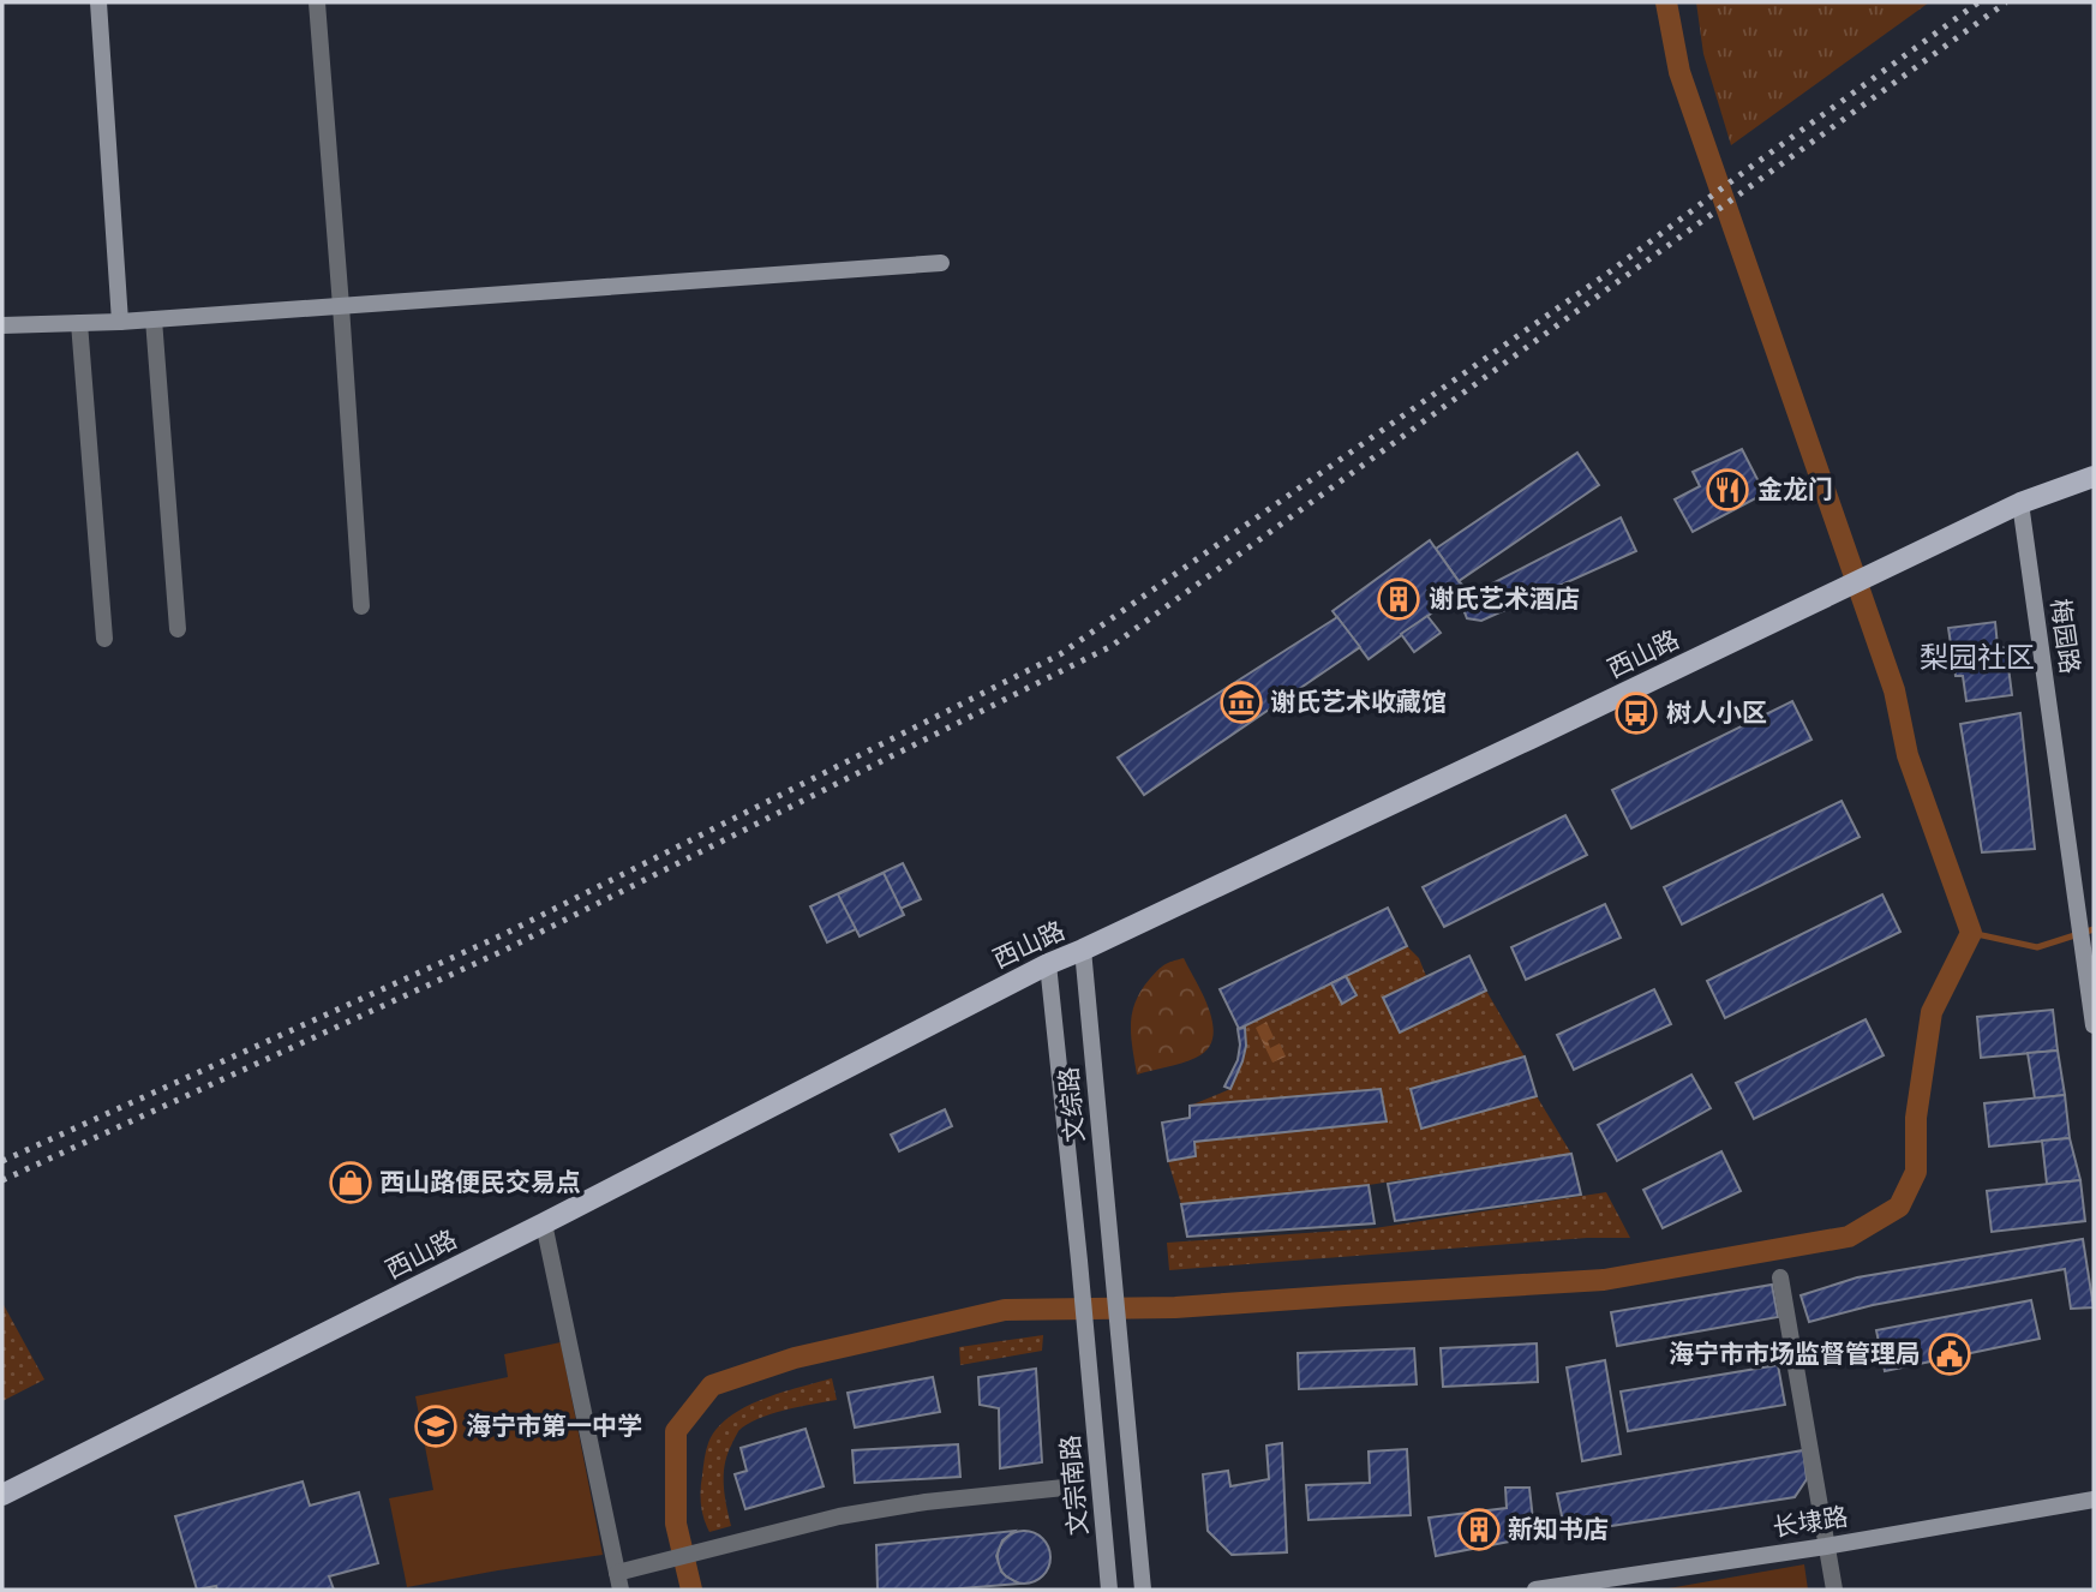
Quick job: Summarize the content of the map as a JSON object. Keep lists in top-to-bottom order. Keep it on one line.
{"streets":{"main road":["西山路"],"street":["梅园路","文综路","文宗南路","长埭路"]},"crossings":[["梅园路","西山路"],["西山路","文综路"],["西山路","文宗南路"]],"districts":["梨园社区"],"places":{"restaurant":["金龙门"],"building":["谢氏艺术酒店","新知书店"],"museum":["谢氏艺术收藏馆"],"bus stop":["树人小区"],"shop":["西山路便民交易点"],"public building":["海宁市市场监督管理局"],"school or university":["海宁市第一中学"]}}
